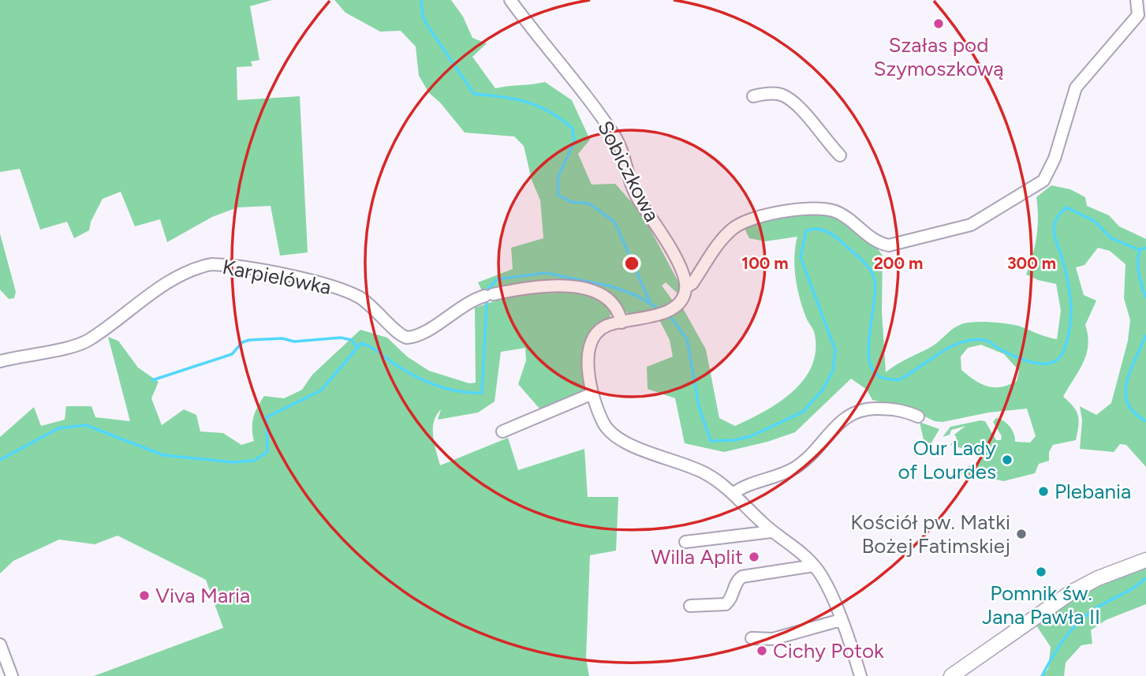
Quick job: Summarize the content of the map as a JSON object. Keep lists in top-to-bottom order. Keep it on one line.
{"streets":{"street":["Sobiczkowa","Karpielówka"]},"places":["Szałas pod Szymoszkową","Our Lady of Lourdes","Plebania","Kościół pw. Matki Bożej Fatimskiej","Willa Aplit","Pomnik św. Jana Pawła II","Viva Maria","Cichy Potok"],"rings":["100 m","200 m","300 m"]}
